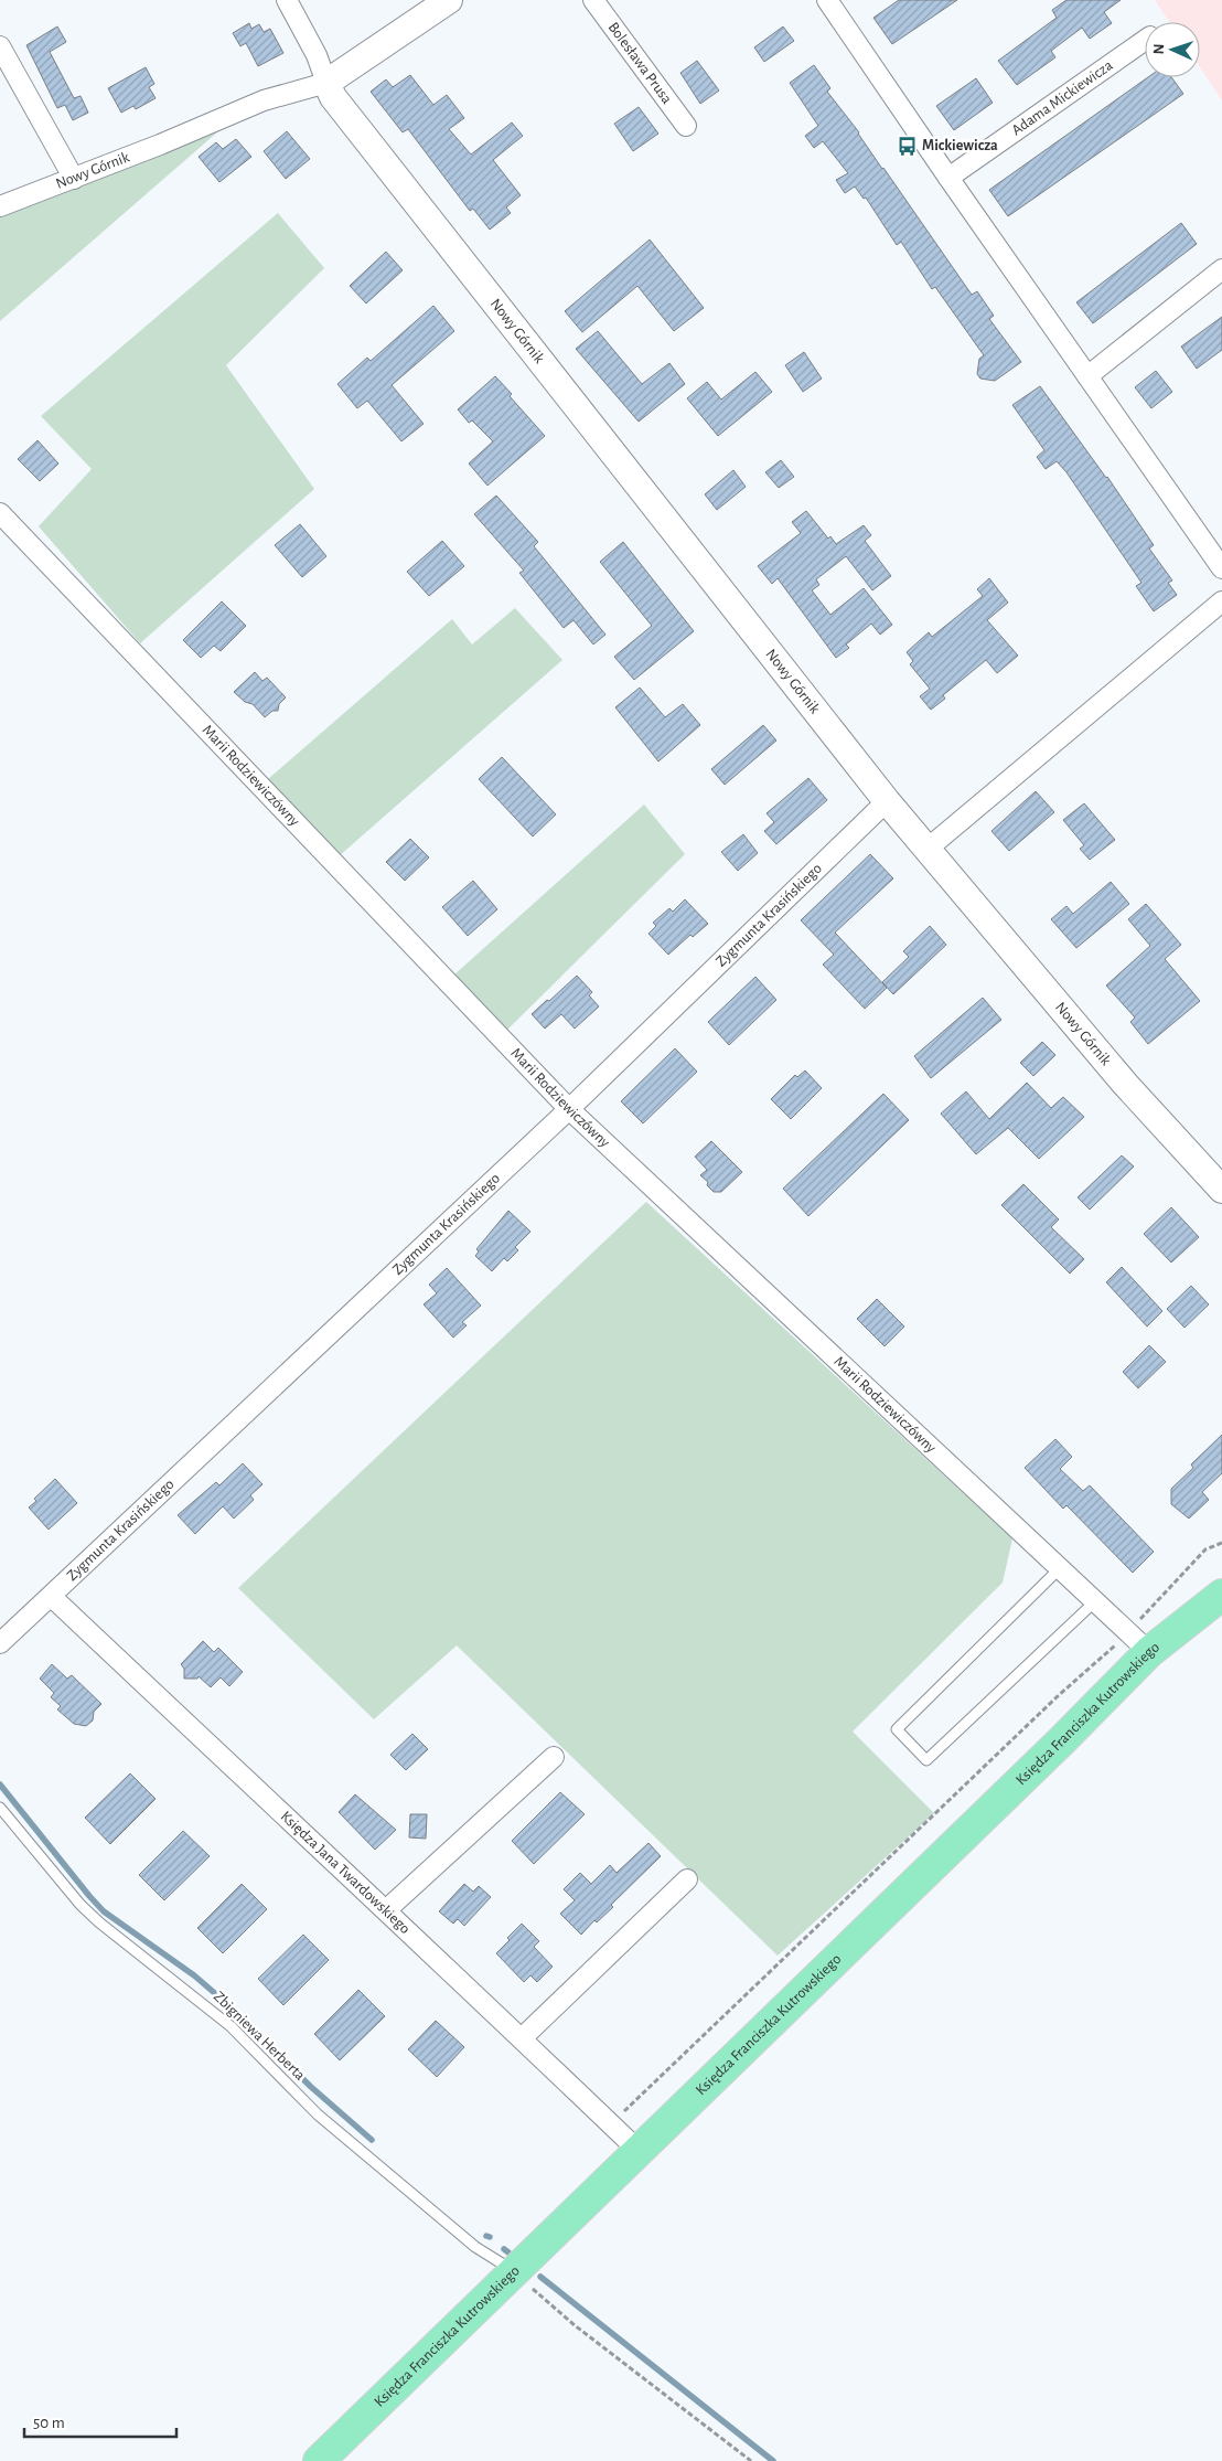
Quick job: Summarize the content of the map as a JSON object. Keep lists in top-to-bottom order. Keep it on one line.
{"streets":{"main road":["Księdza Franciszka Kutrowskiego"],"street":["Bolesława Prusa","Adama Mickiewicza","Nowy Górnik","Marii Rodziewiczówny","Zygmunta Krasińskiego","Księdza Jana Twardowskiego"],"lane":["Zbigniewa Herberta"]},"crossings":[["Nowy Górnik","Zygmunta Krasińskiego"],["Marii Rodziewiczówny","Zygmunta Krasińskiego"],["Marii Rodziewiczówny","Księdza Franciszka Kutrowskiego"],["Zygmunta Krasińskiego","Księdza Jana Twardowskiego"],["Księdza Franciszka Kutrowskiego","Księdza Jana Twardowskiego"],["Księdza Franciszka Kutrowskiego","Zbigniewa Herberta"]],"places":{"bus stop":["Mickiewicza"]},"scale_bar":"50 m","north":"left"}
